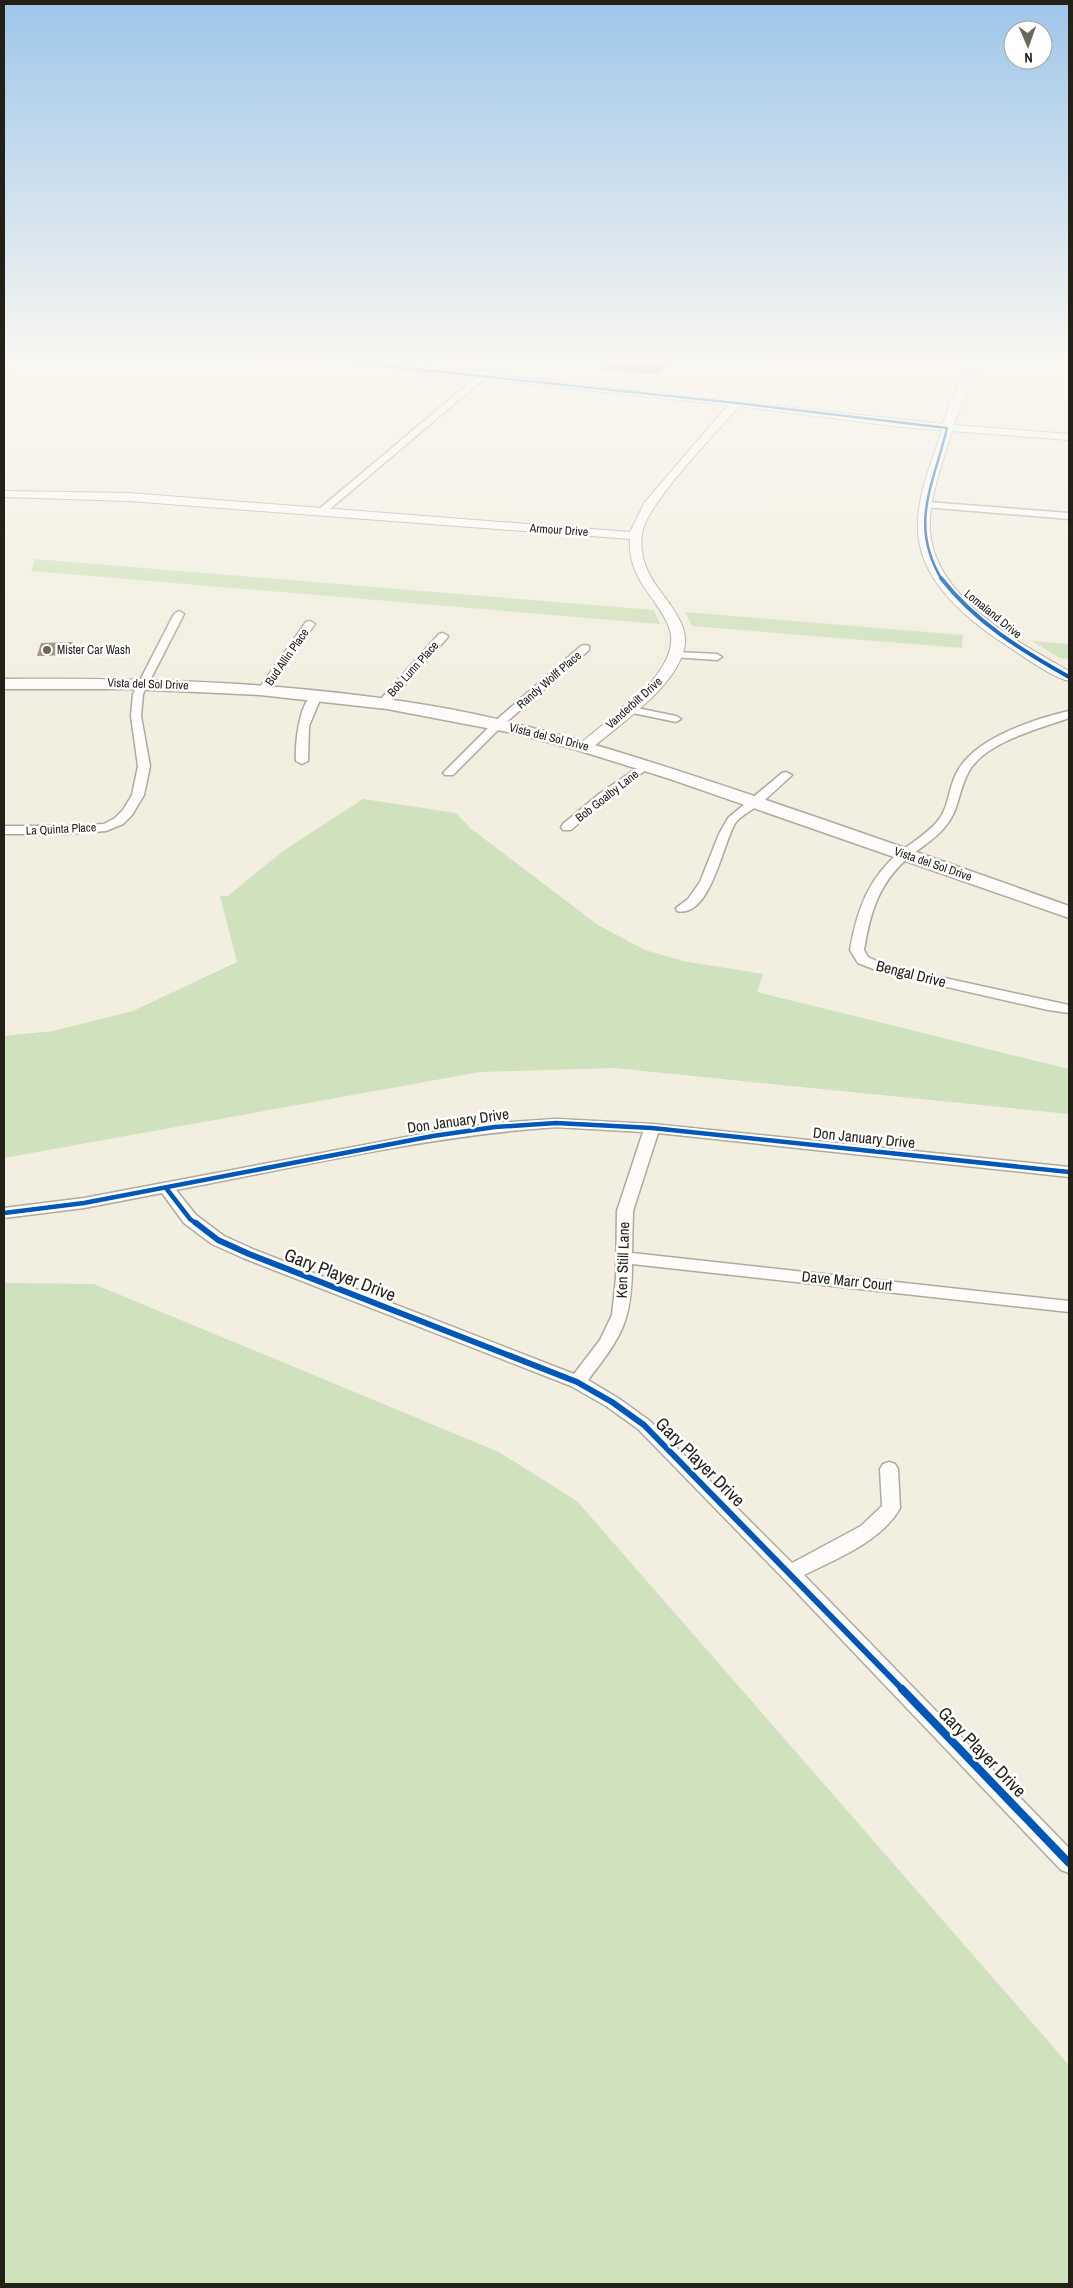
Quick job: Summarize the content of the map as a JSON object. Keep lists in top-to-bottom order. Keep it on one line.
{"streets":{"main road":["Vista del Sol Drive"],"street":["Armour Drive","Lomaland Drive","Bud Allin Place","Bob Lunn Place","Randy Wolff Place","Vanderbilt Drive","Bob Goalby Lane","La Quinta Place","Bengal Drive","Don January Drive","Ken Still Lane","Gary Player Drive","Dave Marr Court"]},"crossings":[["Bud Allin Place","Vista del Sol Drive"],["Bob Lunn Place","Vista del Sol Drive"],["Randy Wolff Place","Vista del Sol Drive"],["Vista del Sol Drive","Vanderbilt Drive"],["Vista del Sol Drive","Bob Goalby Lane"],["Vista del Sol Drive","La Quinta Place"],["Vista del Sol Drive","Bengal Drive"],["Don January Drive","Ken Still Lane"],["Don January Drive","Gary Player Drive"],["Ken Still Lane","Gary Player Drive"],["Ken Still Lane","Dave Marr Court"]],"places":["Mister Car Wash"],"north":"bottom"}
